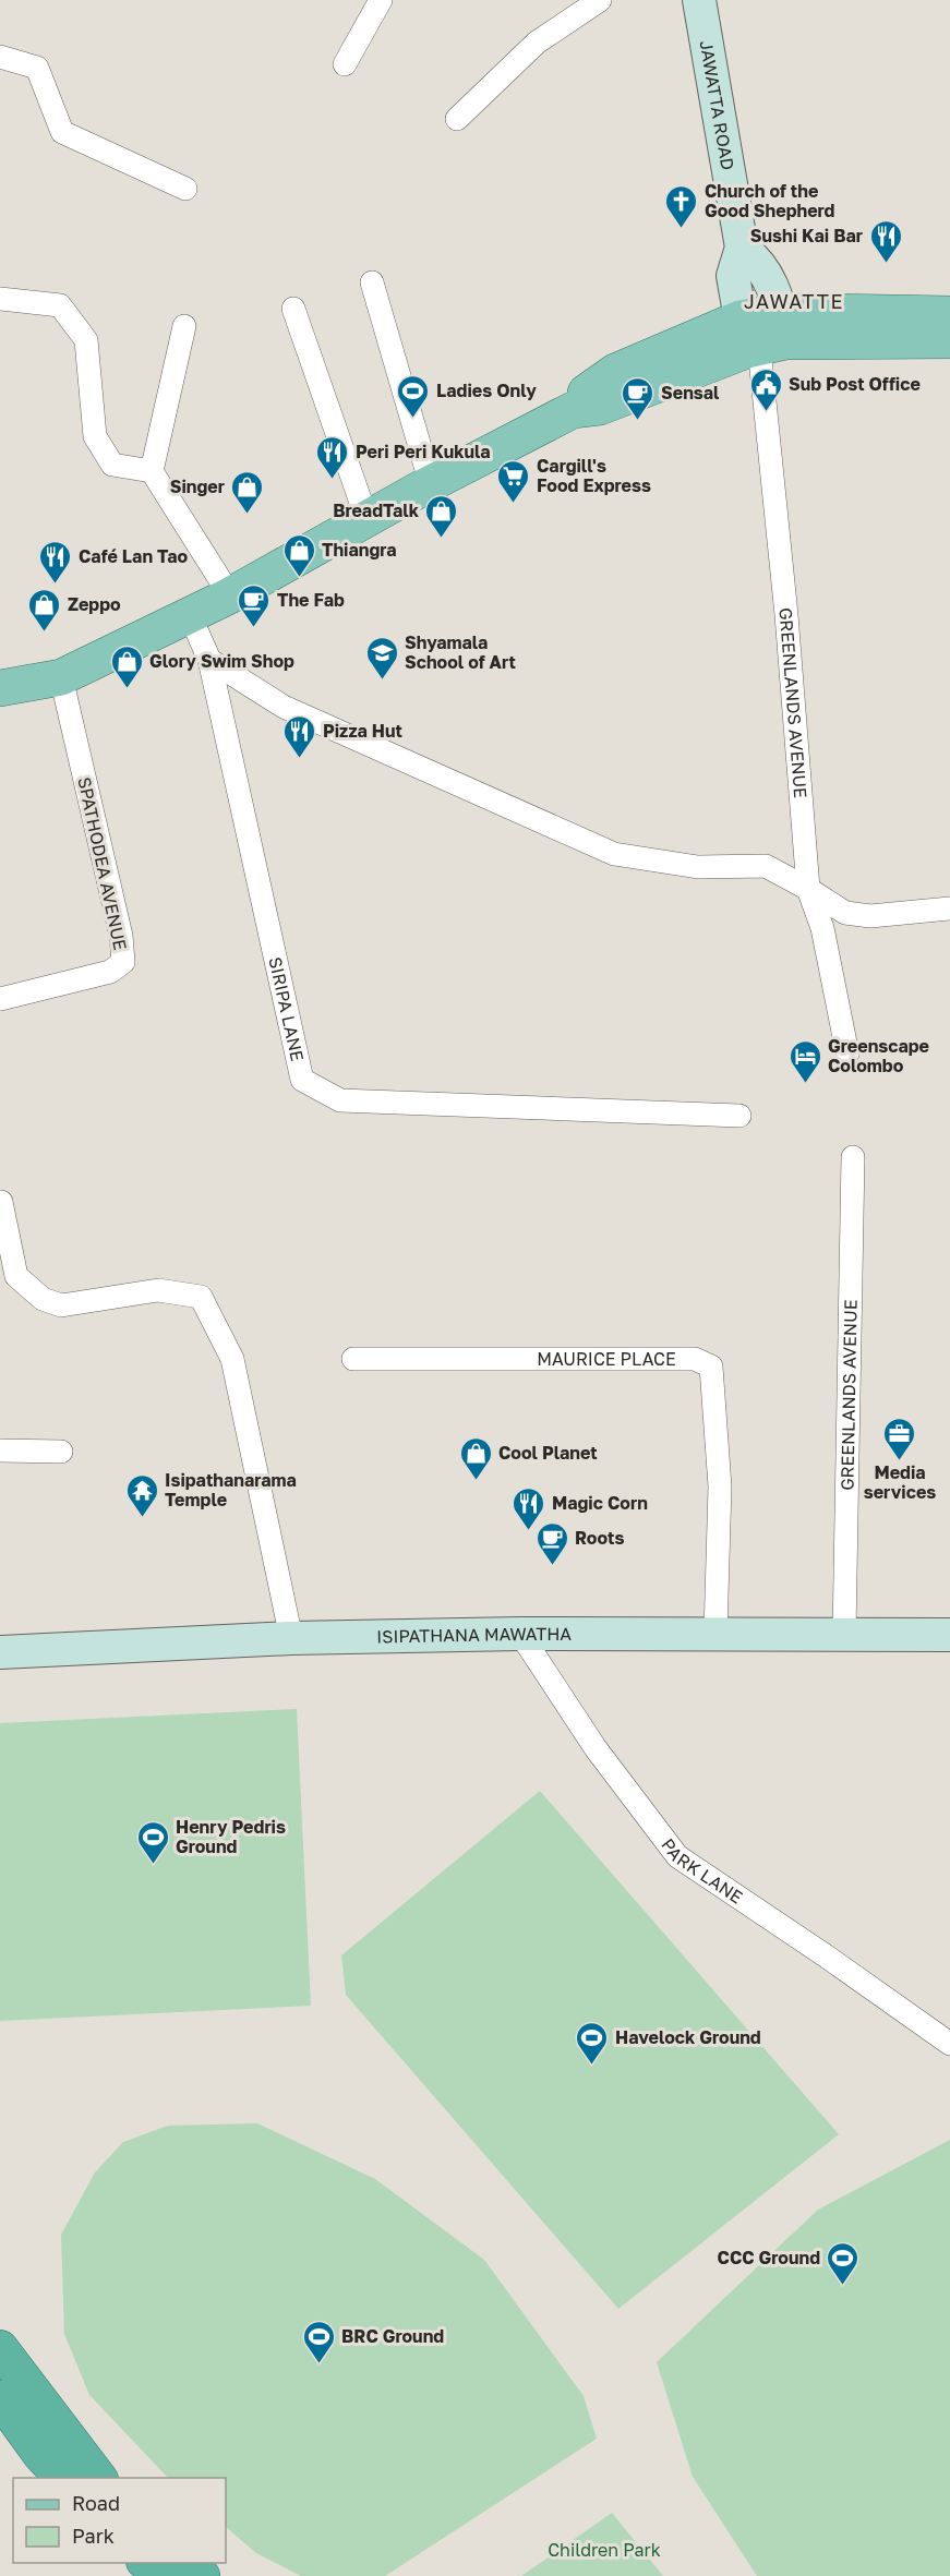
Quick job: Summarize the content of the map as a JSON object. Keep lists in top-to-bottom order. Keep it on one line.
{"streets":{"main road":["JAWATTA ROAD","ISIPATHANA MAWATHA"],"street":["GREENLANDS AVENUE","SPATHODEA AVENUE","SIRIPA LANE","MAURICE PLACE","PARK LANE"]},"crossings":[["JAWATTA ROAD","GREENLANDS AVENUE"],["GREENLANDS AVENUE","ISIPATHANA MAWATHA"],["MAURICE PLACE","ISIPATHANA MAWATHA"],["ISIPATHANA MAWATHA","PARK LANE"]],"districts":["JAWATTE"],"parks":["Children Park"],"places":{"church":["Church of the Good Shepherd"],"restaurant":["Sushi Kai Bar","Peri Peri Kukula","Café Lan Tao","Pizza Hut","Magic Corn"],"public building":["Sub Post Office"],"sports":["Ladies Only","Henry Pedris Ground","Havelock Ground","CCC Ground","BRC Ground"],"cafe":["Sensal","The Fab","Roots"],"supermarket":["Cargill's Food Express"],"shop":["Singer","BreadTalk","Thiangra","Zeppo","Glory Swim Shop","Cool Planet"],"school or university":["Shyamala School of Art"],"hotel":["Greenscape Colombo"],"office":["Media services"],"temple":["Isipathanarama Temple"]},"legend":["Road","Park"]}
